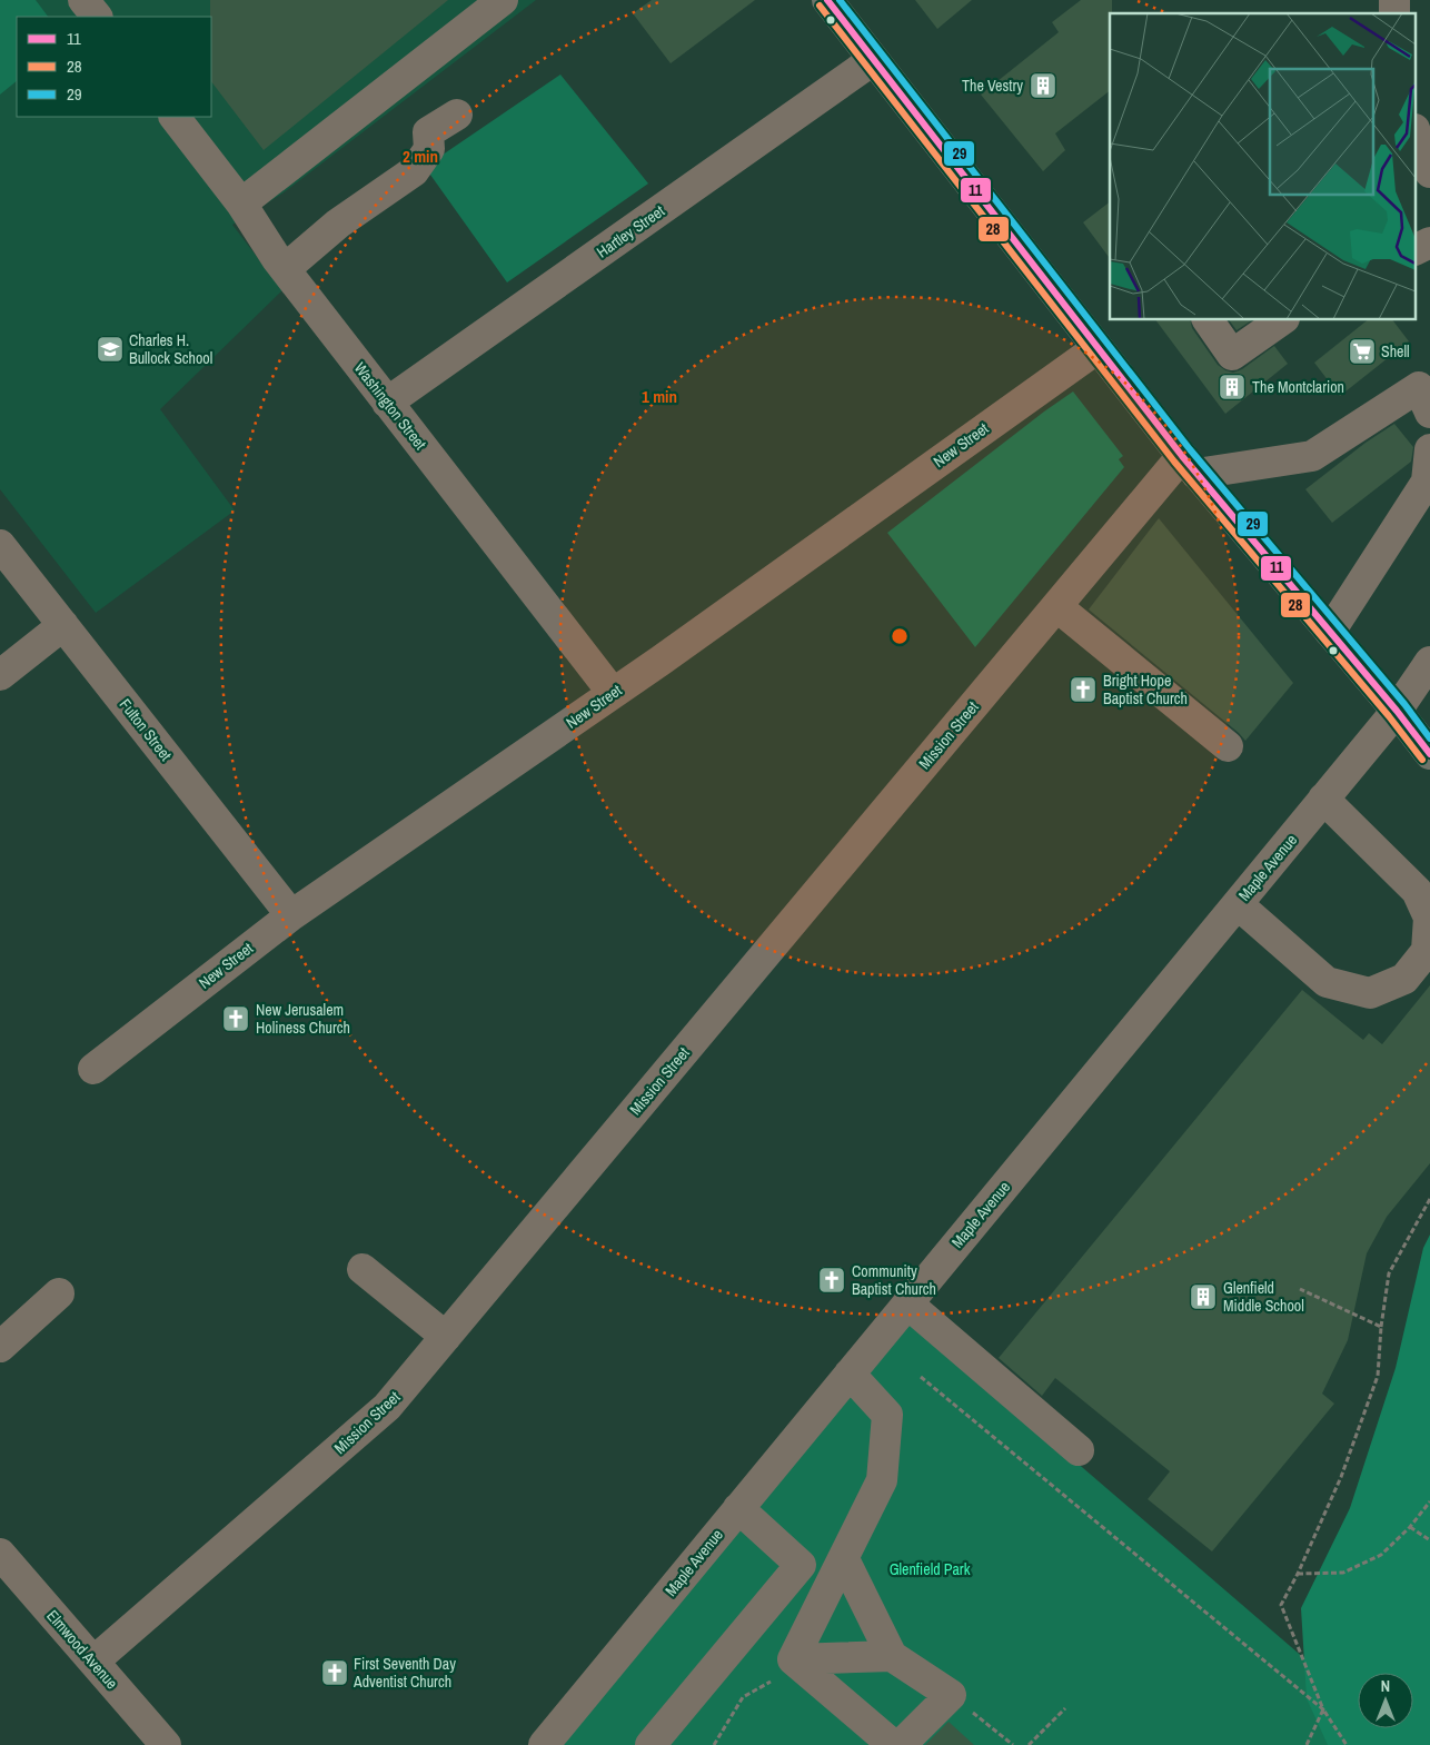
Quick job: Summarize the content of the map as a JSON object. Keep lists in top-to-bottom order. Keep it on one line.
{"streets":{"street":["Hartley Street","Washington Street","New Street","Fulton Street","Mission Street","Maple Avenue","Elmwood Avenue"]},"crossings":[["Hartley Street","Washington Street"],["Washington Street","New Street"],["New Street","Fulton Street"],["Mission Street","Elmwood Avenue"]],"parks":["Glenfield Park"],"places":{"building":["The Vestry","The Montclarion","Glenfield Middle School"],"school or university":["Charles H. Bullock School"],"supermarket":["Shell"],"church":["Bright Hope Baptist Church","New Jerusalem Holiness Church","Community Baptist Church","First Seventh Day Adventist Church"]},"lines":["transit line 11","transit line 29","transit line 28"],"legend":["11","28","29"],"north":"top","rings":["2 min","1 min"]}
